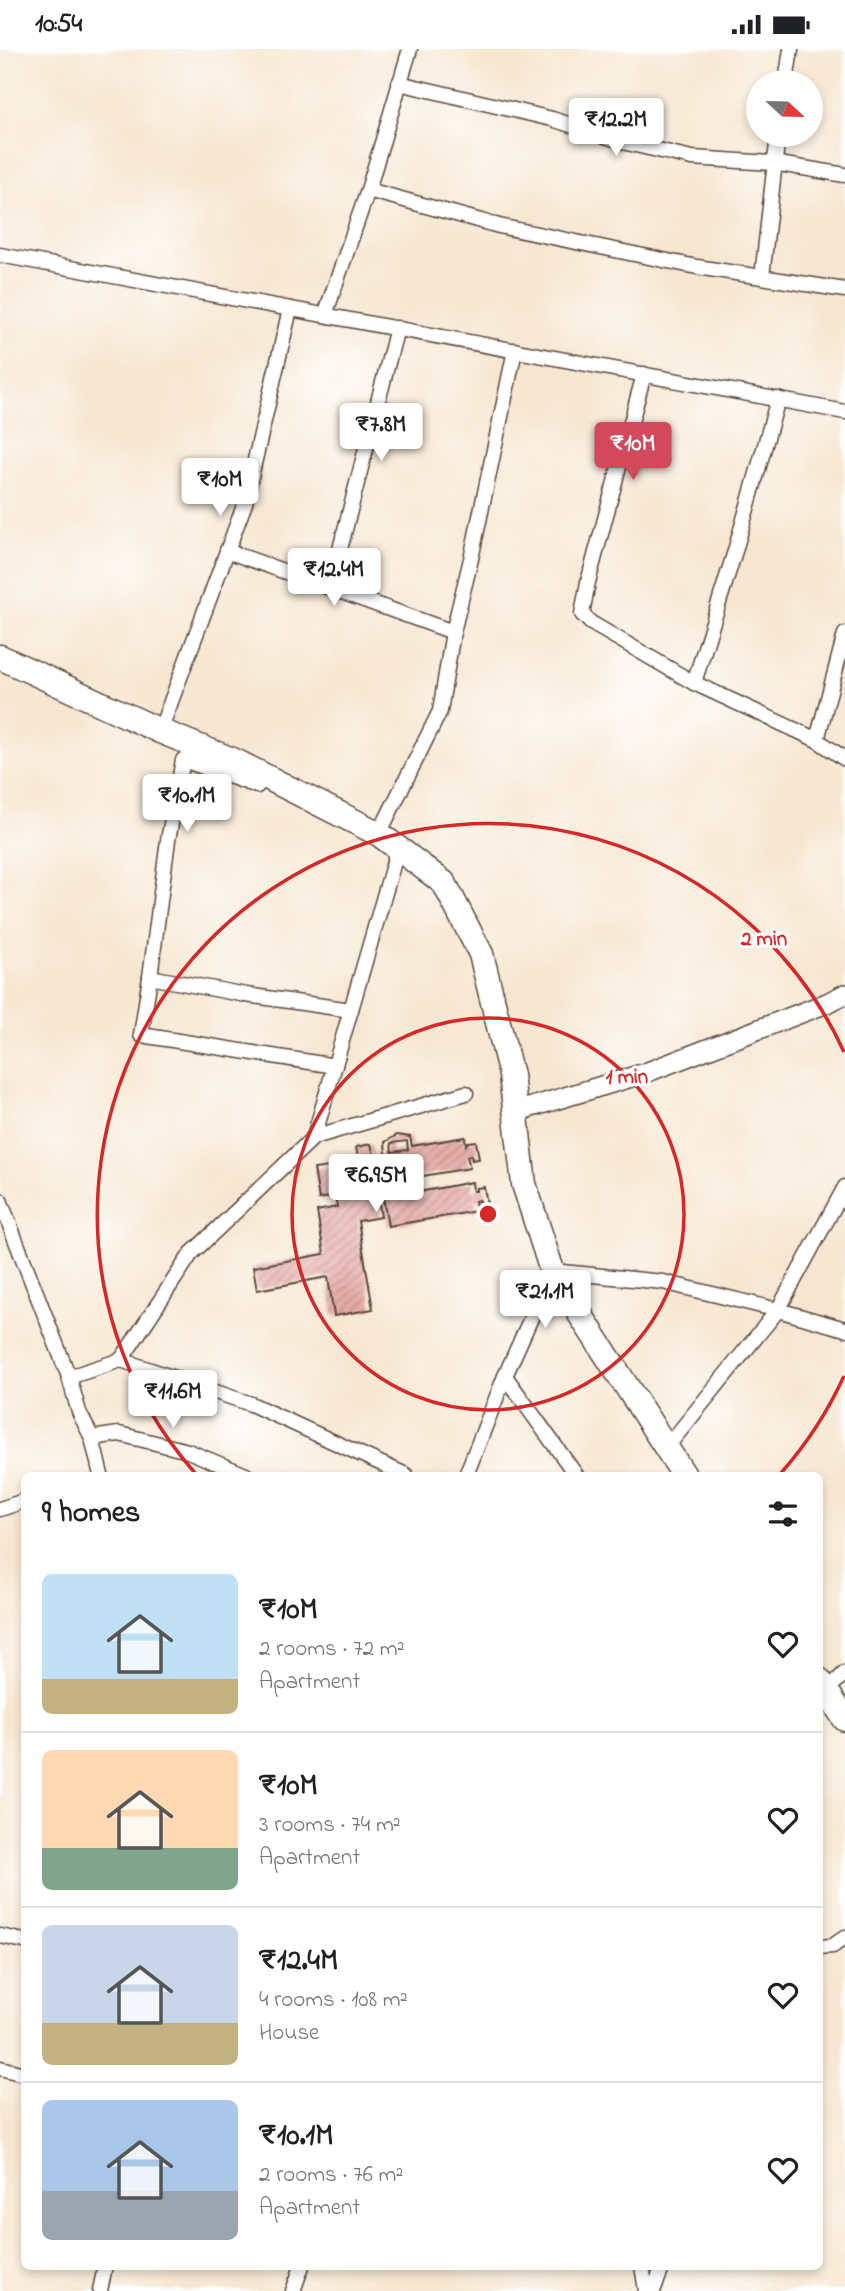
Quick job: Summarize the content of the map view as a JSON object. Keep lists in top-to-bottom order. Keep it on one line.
{"north":"right","page":{"status":"10:54","price":["₹12.2M","₹7.8M","₹10M","₹10M","₹12.4M","₹10.1M","₹6.95M","₹21.1M","₹11.6M"],"heading":"9 homes","list":[{"name":"₹10M","note":"2 rooms · 72 m² · Apartment"},{"name":"₹10M","note":"3 rooms · 74 m² · Apartment"},{"name":"₹12.4M","note":"4 rooms · 108 m² · House"},{"name":"₹10.1M","note":"2 rooms · 76 m² · Apartment"}]},"rings":["2 min","1 min"]}
